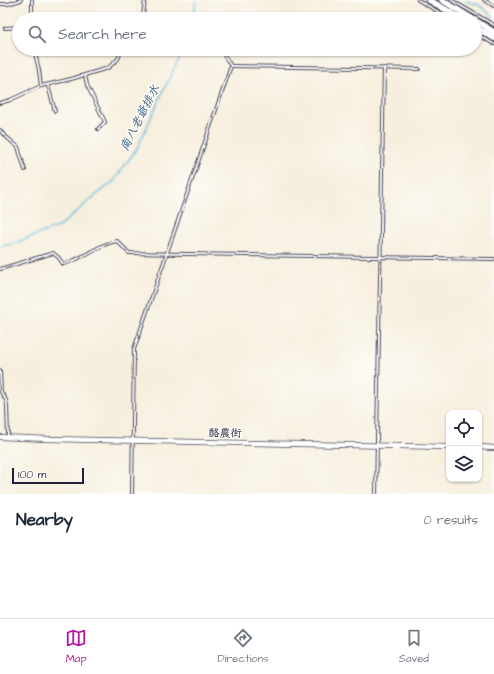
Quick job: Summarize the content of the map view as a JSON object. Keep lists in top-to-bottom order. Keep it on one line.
{"streets":{"street":["酪農街"]},"water":["南八老爺排水"],"scale_bar":"100 m","page":{"search":"Search here","scale":"100 m","heading":["Nearby","0 results"],"nav":["Map","Directions","Saved"]}}
